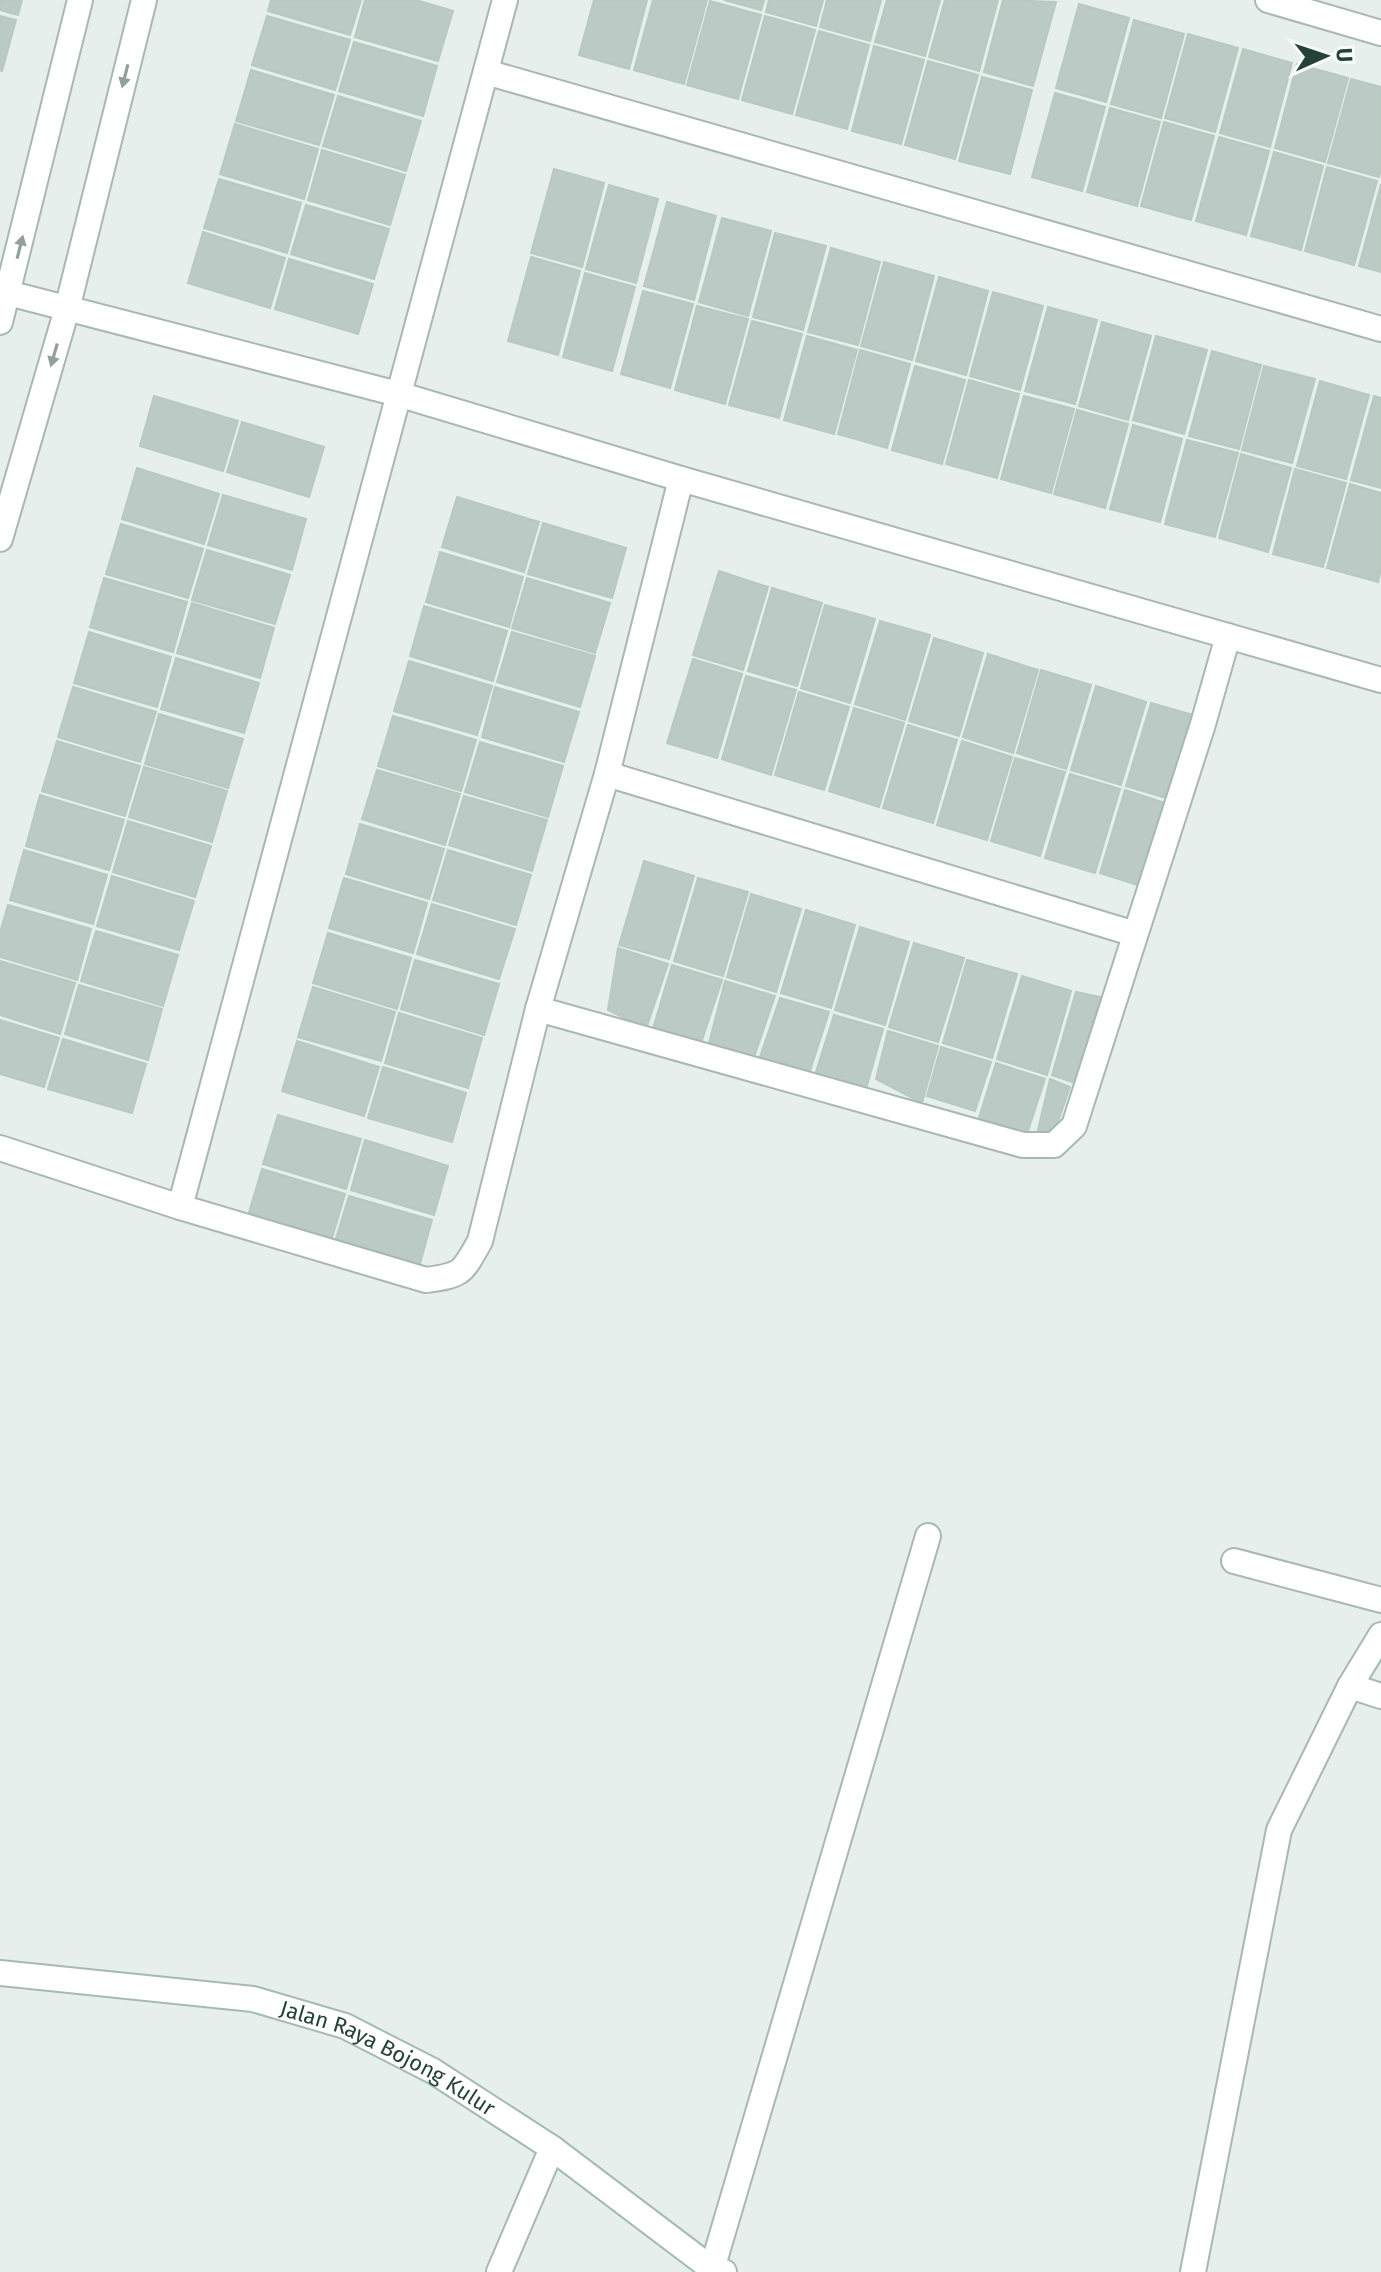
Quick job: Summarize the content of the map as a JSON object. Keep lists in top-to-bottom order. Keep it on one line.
{"streets":{"street":["Jalan Raya Bojong Kulur"]},"north":"right"}
